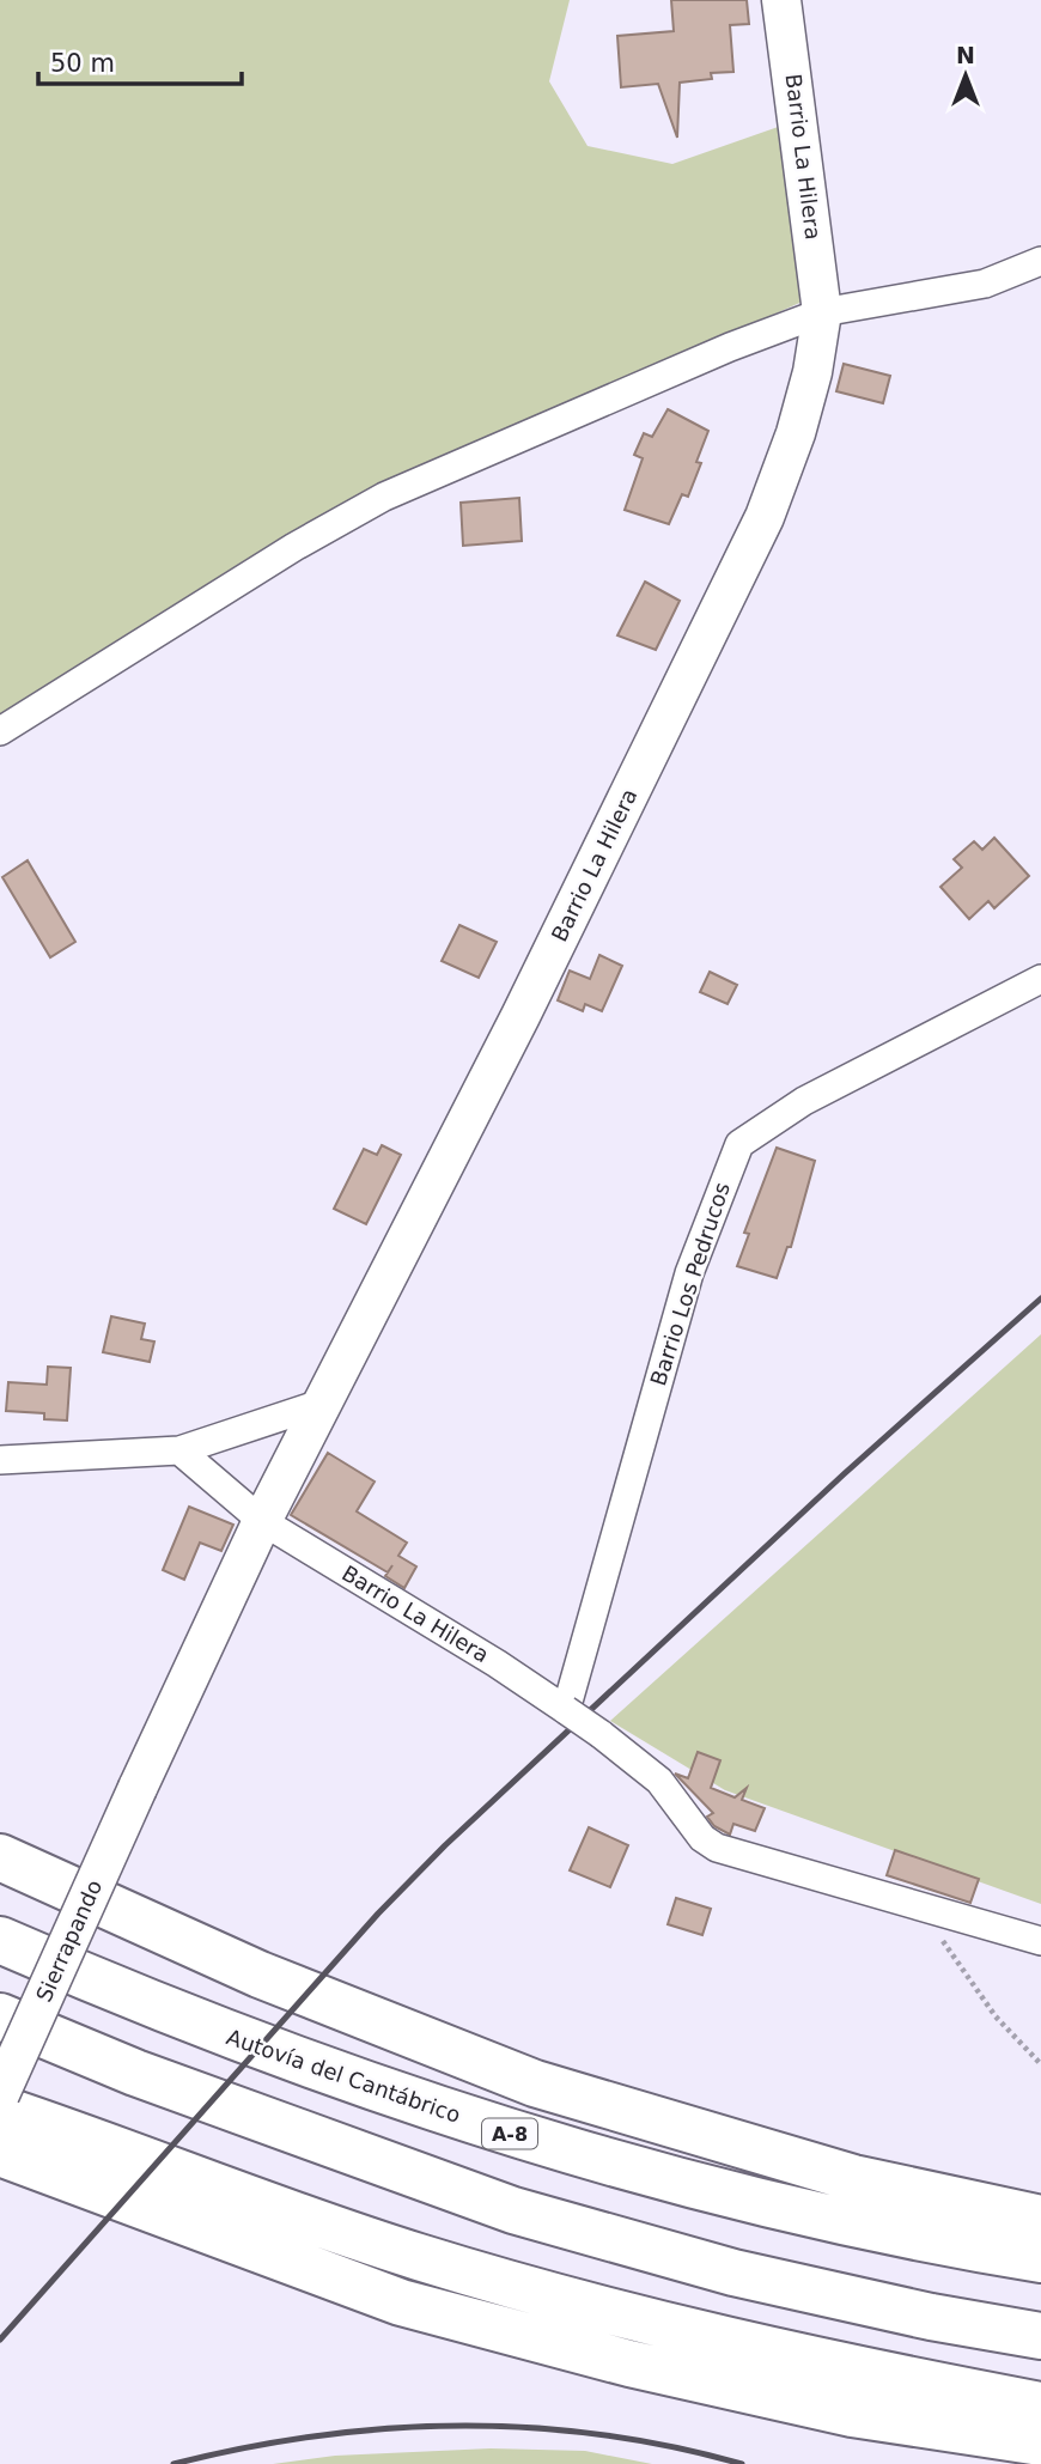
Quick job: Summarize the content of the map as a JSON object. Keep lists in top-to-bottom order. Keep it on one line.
{"streets":{"highway":["Autovía del Cantábrico","A-8"],"street":["Barrio La Hilera","Barrio Los Pedrucos","Sierrapando"]},"crossings":[["Barrio La Hilera","Barrio Los Pedrucos"],["Barrio La Hilera","Sierrapando"]],"scale_bar":"50 m","north":"top"}
